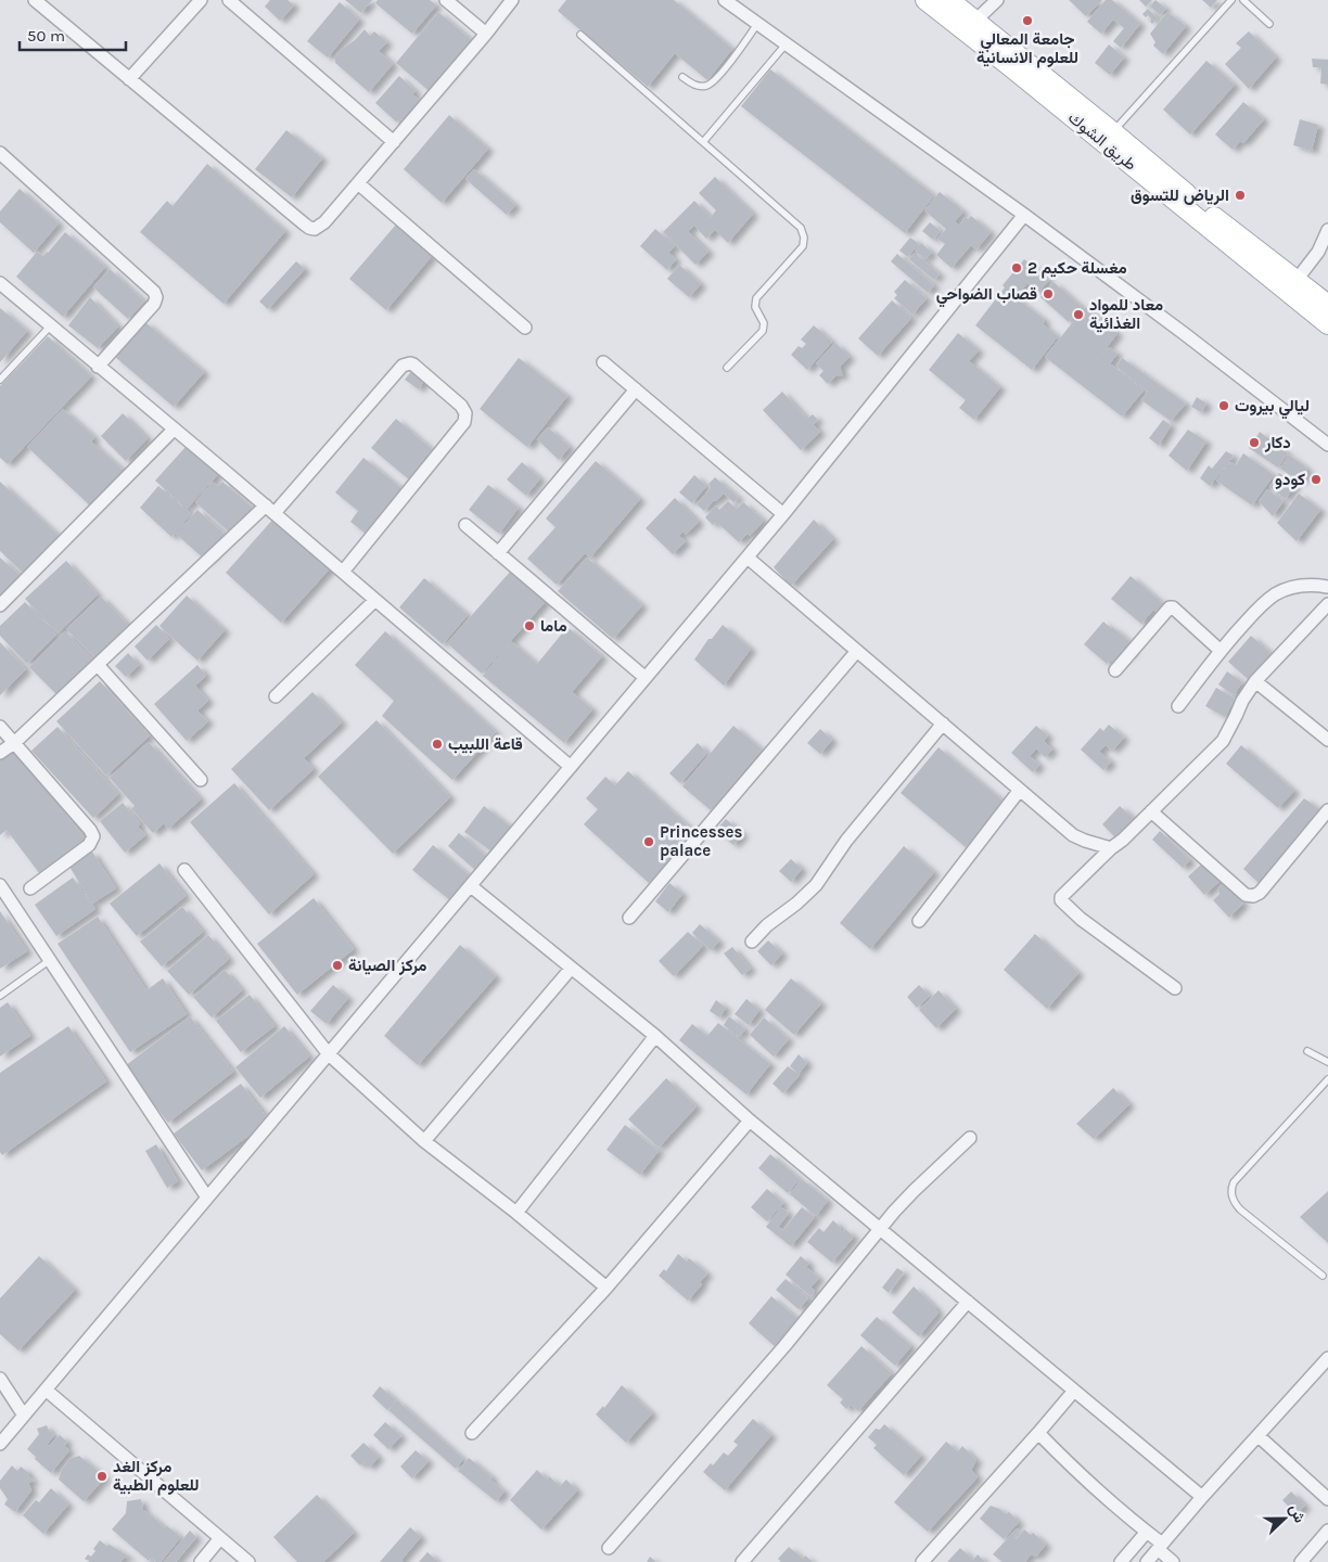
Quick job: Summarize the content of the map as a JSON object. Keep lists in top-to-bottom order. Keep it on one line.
{"streets":{"main road":["طريق الشوك"]},"places":["جامعة المعالي للعلوم الانسانية","الرياض للتسوق","مغسلة حكيم 2","قصاب الضواحي","معاد للمواد الغذائية","ليالي بيروت","دكار","كودو","ماما","قاعة اللبيب","Princesses palace","مركز الصيانة","مركز الغد للعلوم الطبية"],"scale_bar":"50 m","north":"right"}
